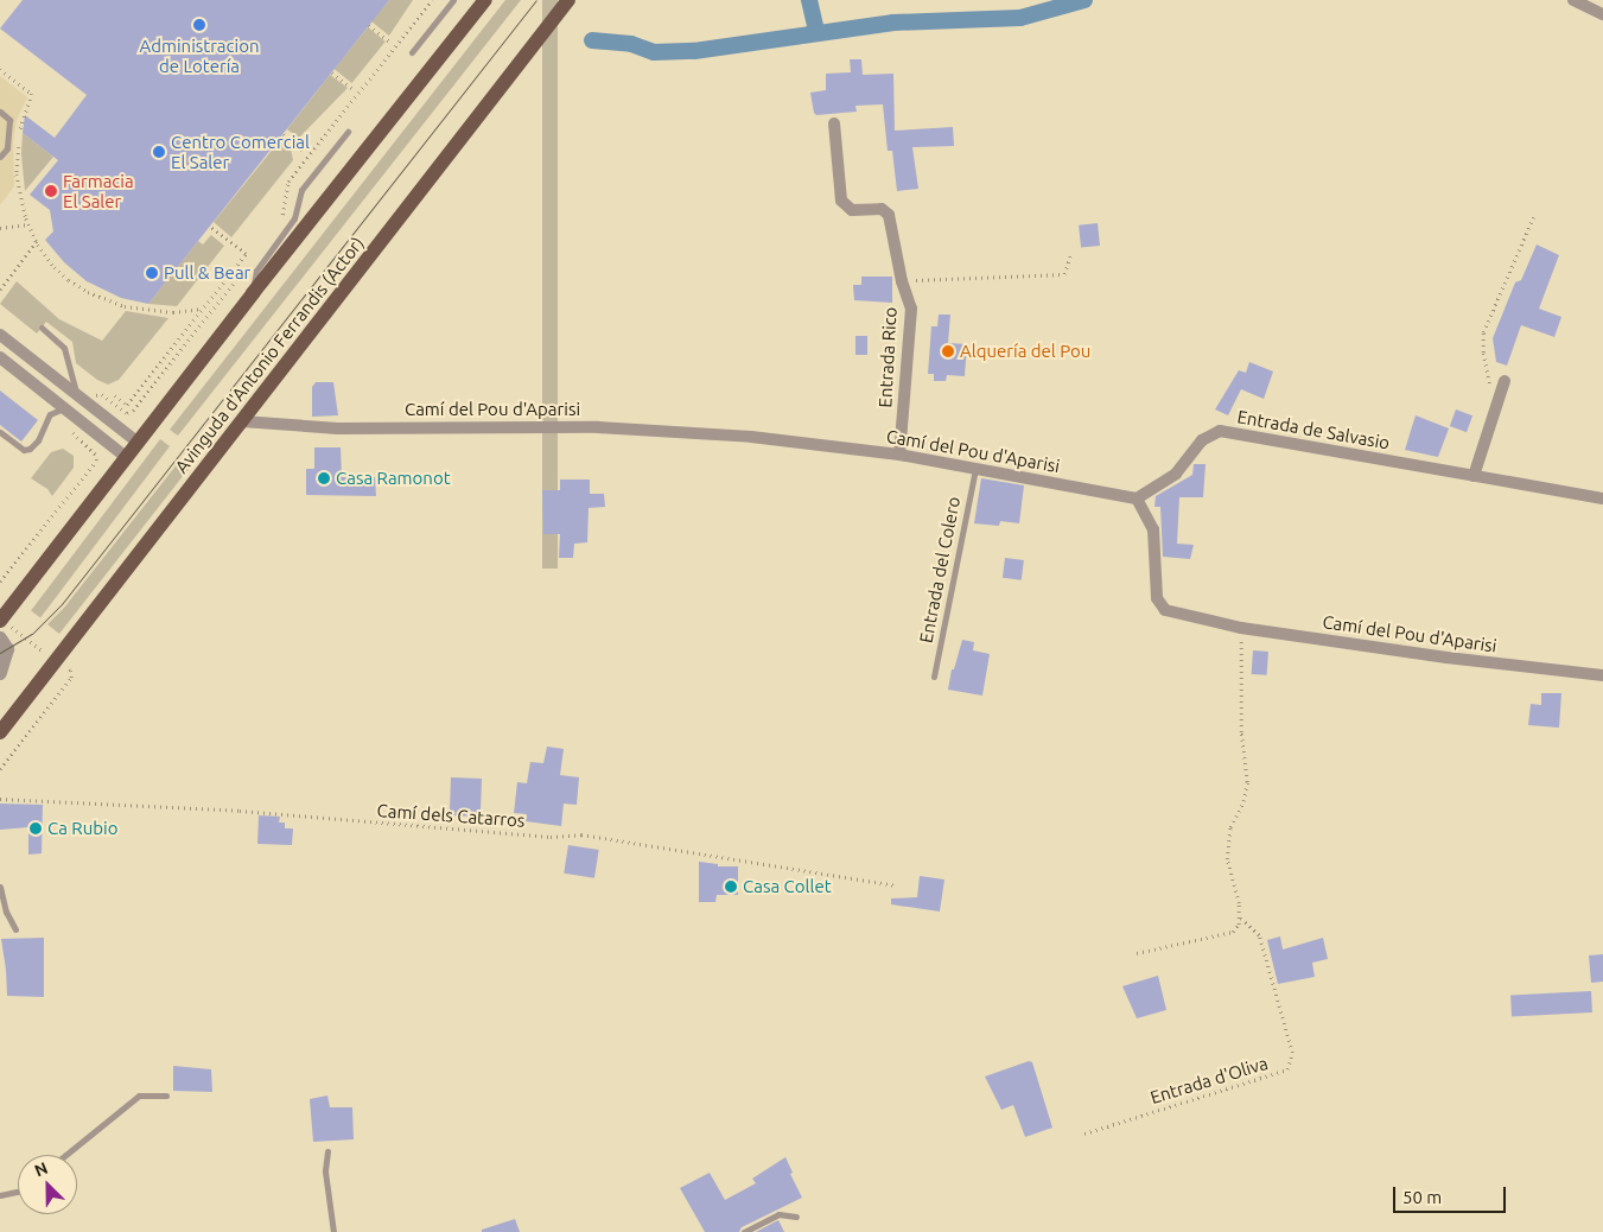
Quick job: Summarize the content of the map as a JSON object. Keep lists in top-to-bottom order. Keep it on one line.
{"streets":{"main road":["Avinguda d'Antonio Ferrandis (Actor)"],"street":["Entrada Rico","Camí del Pou d'Aparisi","Entrada de Salvasio"],"lane":["Entrada del Colero"],"path":["Camí dels Catarros","Entrada d'Oliva"]},"crossings":[["Avinguda d'Antonio Ferrandis (Actor)","Camí del Pou d'Aparisi"],["Entrada Rico","Camí del Pou d'Aparisi"],["Camí del Pou d'Aparisi","Entrada de Salvasio"],["Camí del Pou d'Aparisi","Entrada del Colero"],["Camí del Pou d'Aparisi","Entrada d'Oliva"]],"places":["Administracion de Lotería","Centro Comercial El Saler","Farmacia El Saler","Pull & Bear","Alquería del Pou","Casa Ramonot","Ca Rubio","Casa Collet"],"scale_bar":"50 m","north":"top left"}
